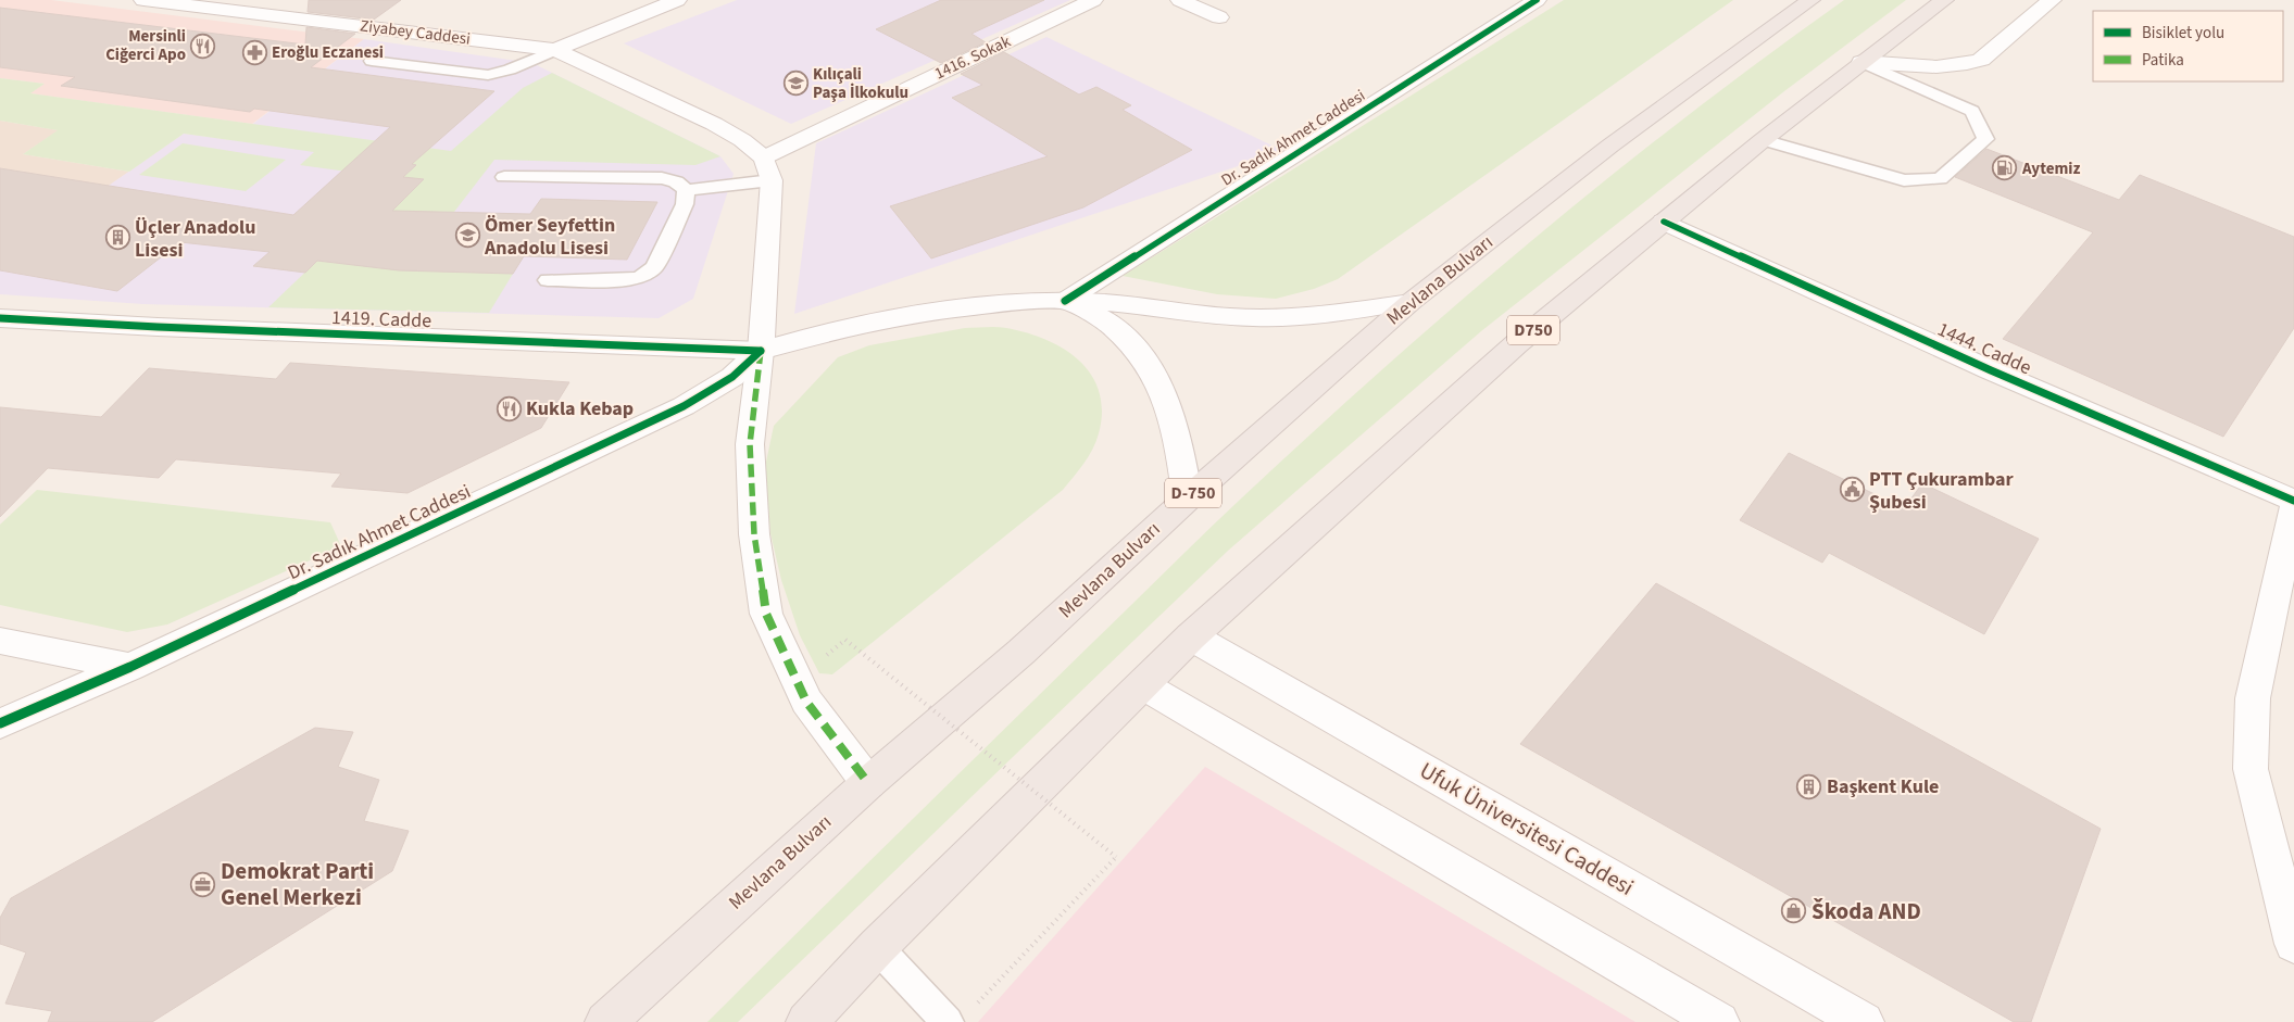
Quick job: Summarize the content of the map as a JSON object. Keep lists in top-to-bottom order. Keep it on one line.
{"streets":{"highway":["Mevlana Bulvarı","D750","D-750"],"street":["Ziyabey Caddesi","1416. Sokak","Dr. Sadık Ahmet Caddesi","1419. Cadde","1444. Cadde","Ufuk Üniversitesi Caddesi"]},"crossings":[["Dr. Sadık Ahmet Caddesi","1419. Cadde"],["D750","1444. Cadde"],["D750","Ufuk Üniversitesi Caddesi"]],"places":{"restaurant":["Mersinli Ciğerci Apo","Kukla Kebap"],"pharmacy":["Eroğlu Eczanesi"],"school or university":["Kılıçali Paşa İlkokulu","Ömer Seyfettin Anadolu Lisesi"],"fuel station":["Aytemiz"],"building":["Üçler Anadolu Lisesi","Başkent Kule"],"public building":["PTT Çukurambar Şubesi"],"office":["Demokrat Parti Genel Merkezi"],"shop":["Škoda AND"]},"legend":["Bisiklet yolu","Patika"]}
